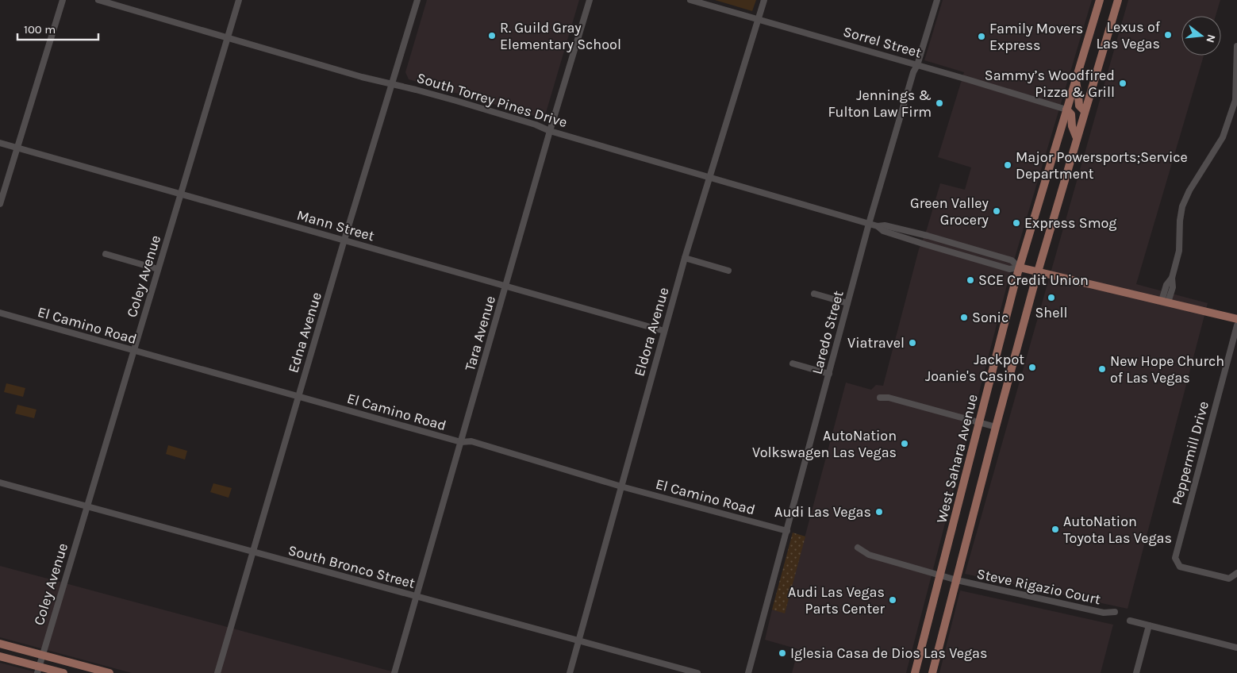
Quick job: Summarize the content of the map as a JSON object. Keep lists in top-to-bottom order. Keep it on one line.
{"streets":{"main road":["South Torrey Pines Drive","West Sahara Avenue"],"street":["Sorrel Street","Mann Street","Coley Avenue","El Camino Road","Eldora Avenue","Edna Avenue","Laredo Street","Tara Avenue","Peppermill Drive","South Bronco Street","Steve Rigazio Court"]},"crossings":[["Sorrel Street","Eldora Avenue"],["Sorrel Street","Laredo Street"],["Sorrel Street","West Sahara Avenue"],["South Torrey Pines Drive","Coley Avenue"],["South Torrey Pines Drive","Eldora Avenue"],["South Torrey Pines Drive","Edna Avenue"],["South Torrey Pines Drive","Laredo Street"],["South Torrey Pines Drive","Tara Avenue"],["South Torrey Pines Drive","West Sahara Avenue"],["Mann Street","Coley Avenue"],["Mann Street","Eldora Avenue"],["Mann Street","Edna Avenue"],["Mann Street","Tara Avenue"],["Coley Avenue","El Camino Road"],["Coley Avenue","South Bronco Street"],["El Camino Road","Eldora Avenue"],["El Camino Road","Edna Avenue"],["El Camino Road","Laredo Street"],["El Camino Road","Tara Avenue"],["Eldora Avenue","South Bronco Street"],["Edna Avenue","South Bronco Street"],["Tara Avenue","South Bronco Street"]],"places":["Lexus of Las Vegas","R. Guild Gray Elementary School","Family Movers Express","Sammy’s Woodfired Pizza & Grill","Jennings & Fulton Law Firm","Major Powersports;Service Department","Green Valley Grocery","Express Smog","SCE Credit Union","Shell","Sonic","Viatravel","Jackpot Joanie's Casino","New Hope Church of Las Vegas","AutoNation Volkswagen Las Vegas","Audi Las Vegas","AutoNation Toyota Las Vegas","Audi Las Vegas Parts Center","Iglesia Casa de Dios Las Vegas"],"scale_bar":"100 m","north":"right"}
